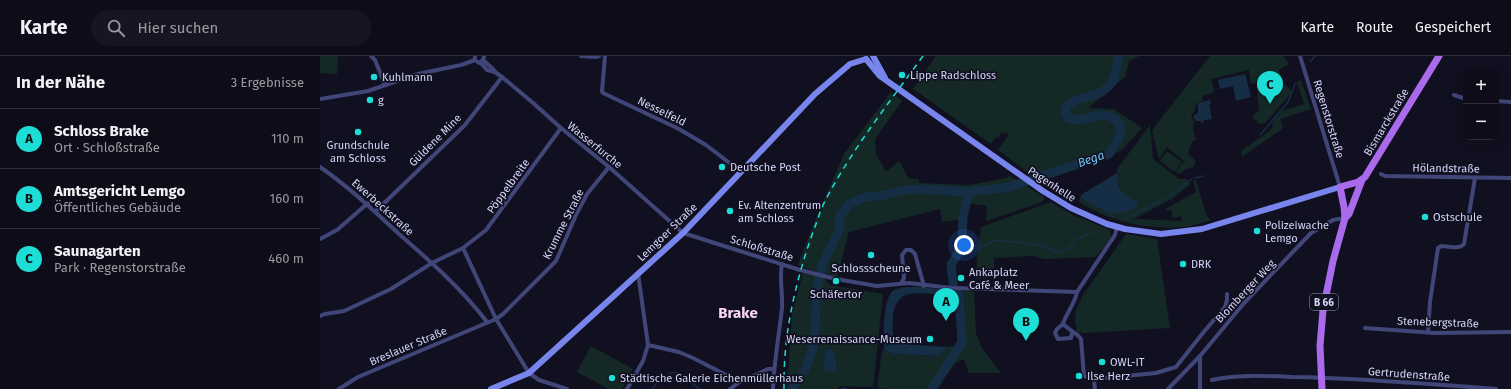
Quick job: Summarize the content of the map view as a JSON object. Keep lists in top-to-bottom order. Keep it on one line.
{"streets":{"main road":["Bismarckstraße","Pagenhelle","Lemgoer Straße","B 66"],"street":["Nesselfeld","Regenstorstraße","Güldene Mine","Wasserfurche","Hölandstraße","Pöppelbreite","Ewerbeckstraße","Krumme Straße","Schloßstraße","Blomberger Weg","Stenebergstraße","Breslauer Straße","Gertrudenstraße"]},"crossings":[["Nesselfeld","Lemgoer Straße"],["Regenstorstraße","Pagenhelle"],["Regenstorstraße","B 66"],["Bismarckstraße","B 66"],["Güldene Mine","Wasserfurche"],["Güldene Mine","Ewerbeckstraße"],["Wasserfurche","Pöppelbreite"],["Wasserfurche","Krumme Straße"],["Wasserfurche","Lemgoer Straße"],["Wasserfurche","Schloßstraße"],["Pagenhelle","Lemgoer Straße"],["Pagenhelle","B 66"],["Ewerbeckstraße","Breslauer Straße"],["Lemgoer Straße","Schloßstraße"],["Blomberger Weg","B 66"],["B 66","Gertrudenstraße"]],"districts":["Brake"],"water":["Bega"],"places":["Lippe Radschloss","Kuhlmann","g","Grundschule am Schloss","Deutsche Post","Ev. Altenzentrum am Schloss","Ostschule","Polizeiwache Lemgo","Schlossscheune","DRK","Ankaplatz Café & Meer","Schäfertor","Weserrenaissance-Museum","OWL-IT","Ilse Herz","Städtische Galerie Eichenmüllerhaus"],"page":{"header":"Karte","search":"Hier suchen","nav":["Karte","Route","Gespeichert"],"heading":["In der Nähe","3 Ergebnisse"],"map_buttons":["+","−"],"pins":["C","A","B"],"list":[{"mark":"A","name":"Schloss Brake","note":"Ort · Schloßstraße","value":"110 m"},{"mark":"B","name":"Amtsgericht Lemgo","note":"Öffentliches Gebäude","value":"160 m"},{"mark":"C","name":"Saunagarten","note":"Park · Regenstorstraße","value":"460 m"}]}}
